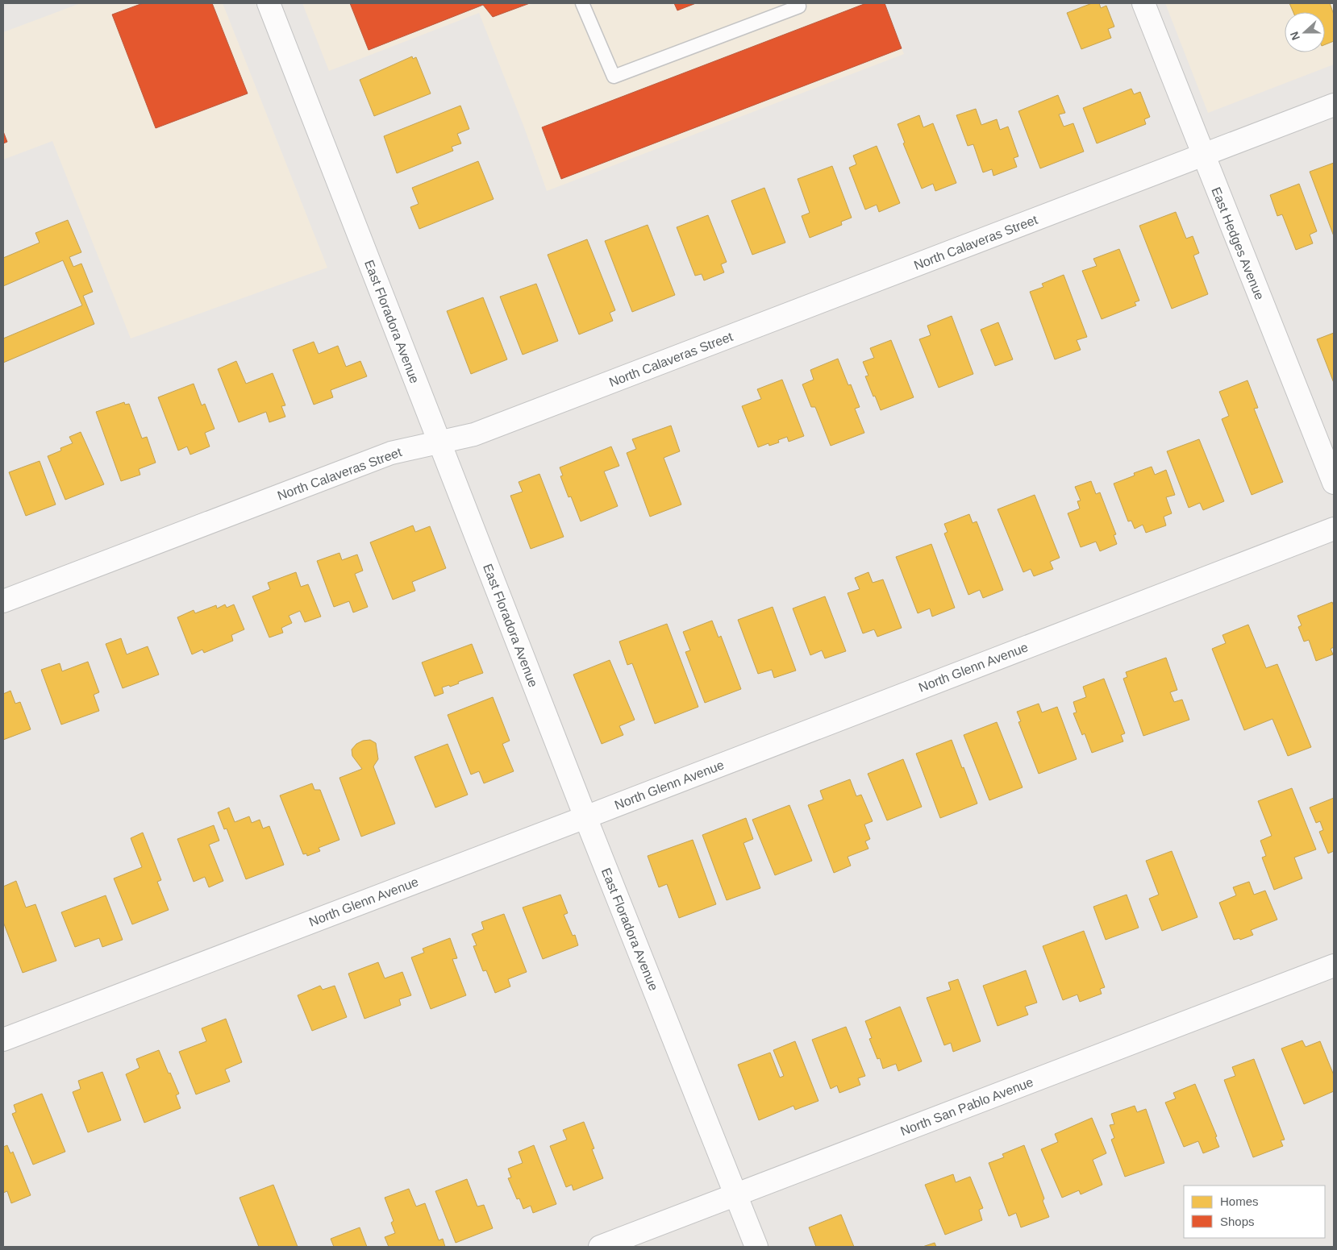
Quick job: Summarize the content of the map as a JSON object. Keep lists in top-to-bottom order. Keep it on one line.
{"streets":{"street":["North Calaveras Street","East Hedges Avenue","East Floradora Avenue","North Glenn Avenue","North San Pablo Avenue"]},"crossings":[["North Calaveras Street","East Hedges Avenue"],["North Calaveras Street","East Floradora Avenue"],["East Floradora Avenue","North Glenn Avenue"],["East Floradora Avenue","North San Pablo Avenue"]],"legend":["Homes","Shops"],"north":"left"}
